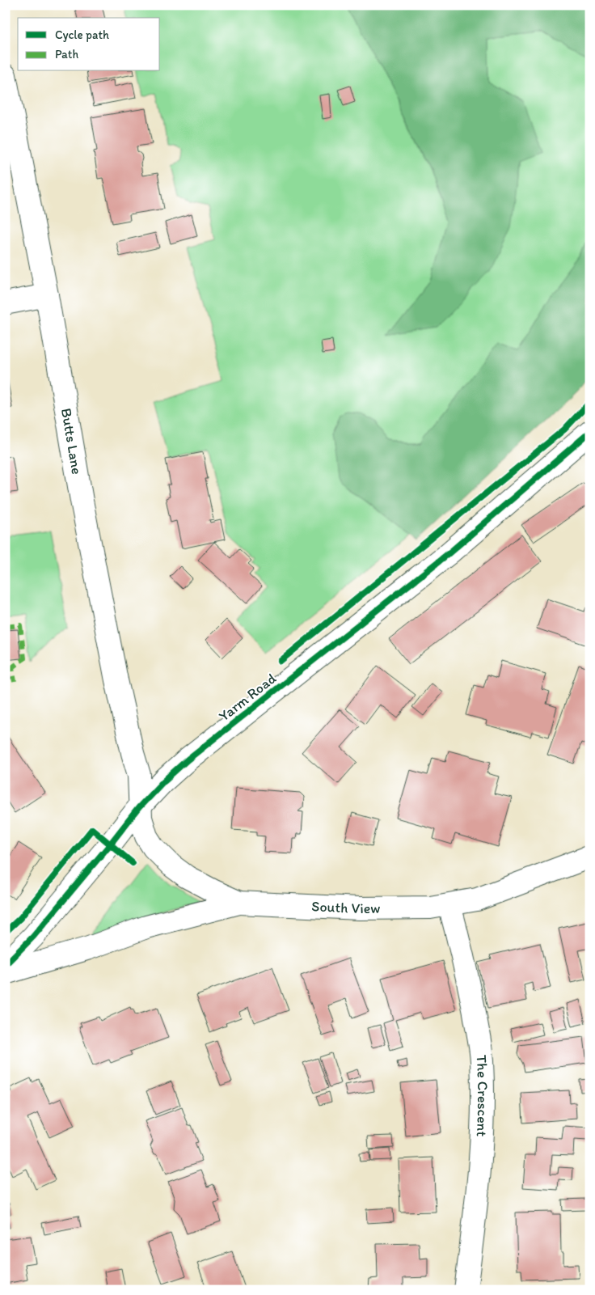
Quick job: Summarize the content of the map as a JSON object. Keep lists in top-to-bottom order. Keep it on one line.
{"streets":{"street":["Butts Lane","Yarm Road","South View","The Crescent"]},"crossings":[["Butts Lane","Yarm Road"],["Butts Lane","South View"],["Yarm Road","South View"],["South View","The Crescent"]],"legend":["Cycle path","Path"]}
